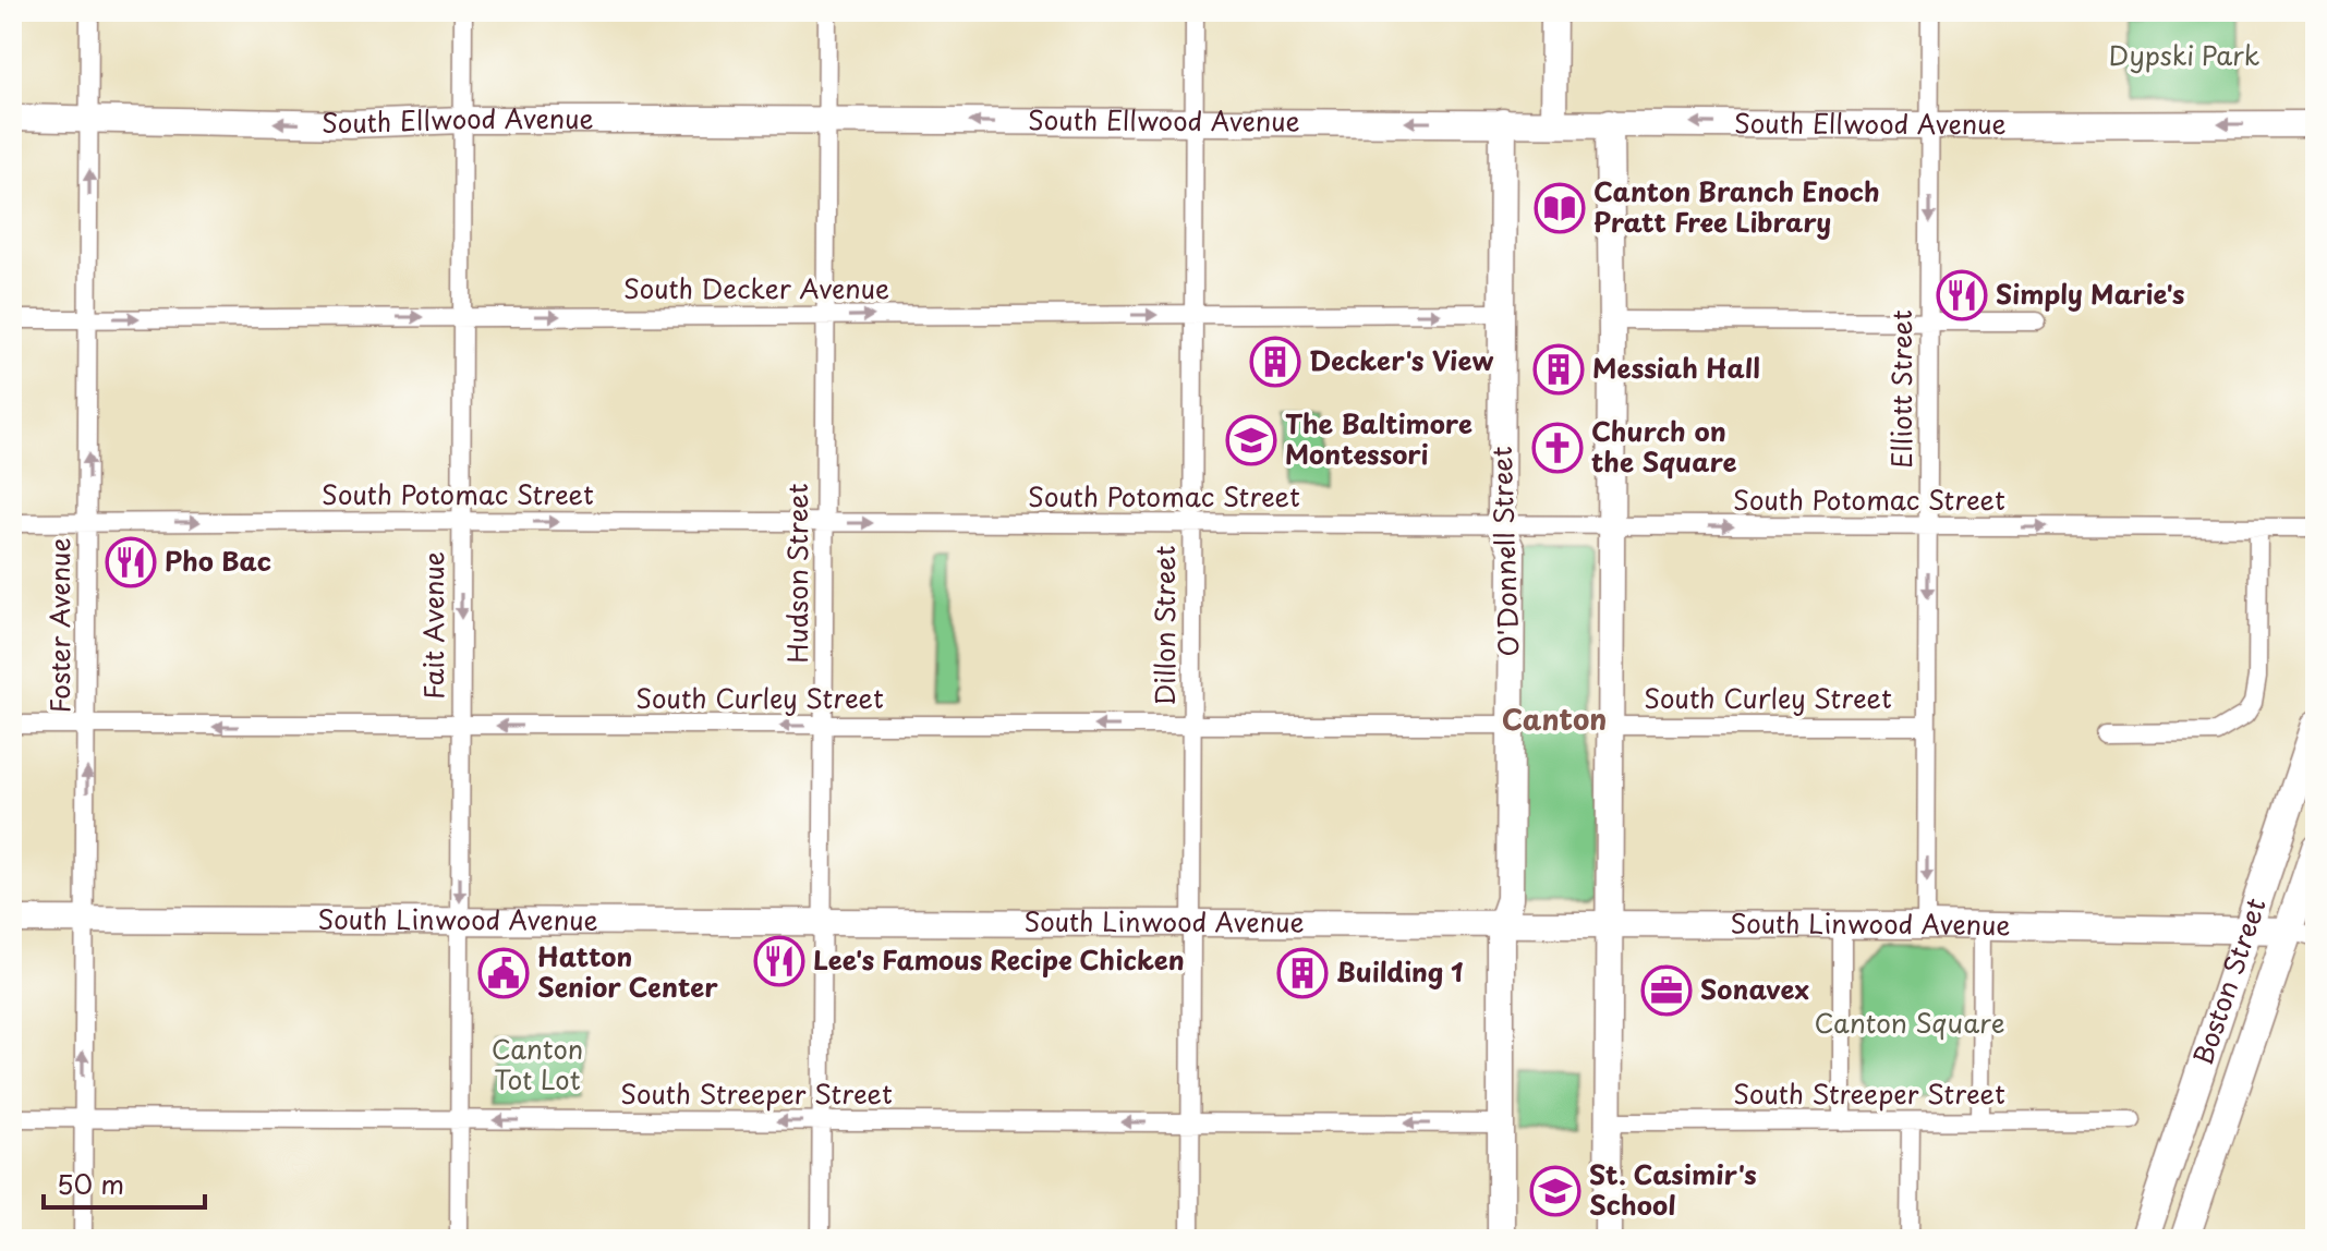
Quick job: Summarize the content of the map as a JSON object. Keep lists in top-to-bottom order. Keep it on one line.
{"streets":{"main road":["Boston Street"],"street":["South Ellwood Avenue","South Decker Avenue","Elliott Street","South Potomac Street","O'Donnell Street","Hudson Street","Foster Avenue","Fait Avenue","Dillon Street","South Curley Street","South Linwood Avenue","South Streeper Street"]},"crossings":[["South Ellwood Avenue","Elliott Street"],["South Ellwood Avenue","O'Donnell Street"],["South Ellwood Avenue","Hudson Street"],["South Ellwood Avenue","Foster Avenue"],["South Ellwood Avenue","Fait Avenue"],["South Ellwood Avenue","Dillon Street"],["South Decker Avenue","O'Donnell Street"],["South Decker Avenue","Hudson Street"],["South Decker Avenue","Foster Avenue"],["South Decker Avenue","Fait Avenue"],["South Decker Avenue","Dillon Street"],["Elliott Street","South Potomac Street"],["Elliott Street","South Curley Street"],["Elliott Street","South Linwood Avenue"],["South Potomac Street","O'Donnell Street"],["South Potomac Street","Hudson Street"],["South Potomac Street","Foster Avenue"],["South Potomac Street","Fait Avenue"],["South Potomac Street","Dillon Street"],["O'Donnell Street","South Curley Street"],["O'Donnell Street","South Linwood Avenue"],["O'Donnell Street","South Streeper Street"],["Hudson Street","South Curley Street"],["Hudson Street","South Linwood Avenue"],["Hudson Street","South Streeper Street"],["Foster Avenue","South Curley Street"],["Foster Avenue","South Linwood Avenue"],["Foster Avenue","South Streeper Street"],["Fait Avenue","South Curley Street"],["Fait Avenue","South Linwood Avenue"],["Fait Avenue","South Streeper Street"],["Dillon Street","South Curley Street"],["Dillon Street","South Linwood Avenue"],["Dillon Street","South Streeper Street"],["South Linwood Avenue","Boston Street"]],"one_way":["South Ellwood Avenue","South Decker Avenue","Elliott Street","South Potomac Street","Foster Avenue","South Curley Street","South Streeper Street"],"districts":["Canton"],"parks":["Dypski Park","Canton Square","Canton Tot Lot"],"places":{"library":["Canton Branch Enoch Pratt Free Library"],"restaurant":["Simply Marie's","Pho Bac","Lee's Famous Recipe Chicken"],"building":["Decker's View","Messiah Hall","Building 1"],"school or university":["The Baltimore Montessori","St. Casimir's School"],"church":["Church on the Square"],"public building":["Hatton Senior Center"],"office":["Sonavex"]},"scale_bar":"50 m"}
